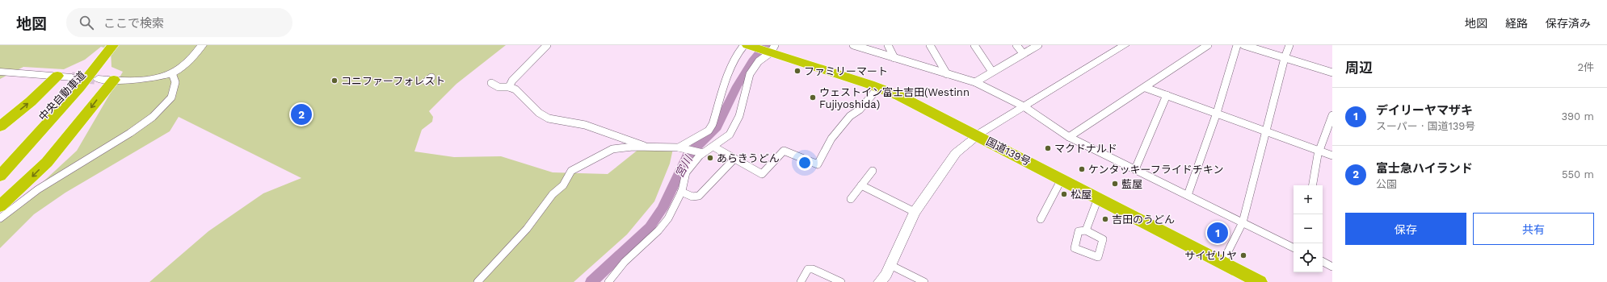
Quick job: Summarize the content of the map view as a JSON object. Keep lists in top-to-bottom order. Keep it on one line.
{"streets":{"highway":["中央自動車道","国道139号"]},"water":["宮川"],"places":["ファミリーマート","コニファーフォレスト","ウェストイン富士吉田(Westinn Fujiyoshida)","マクドナルド","あらきうどん","ケンタッキーフライドチキン","藍屋","松屋","吉田のうどん","サイゼリヤ"],"page":{"header":"地図","search":"ここで検索","nav":["地図","経路","保存済み"],"heading":["周辺","2件"],"list":[{"mark":"1","name":"デイリーヤマザキ","note":"スーパー · 国道139号","value":"390 m"},{"mark":"2","name":"富士急ハイランド","note":"公園","value":"550 m"}],"pins":["2","1"],"map_buttons":["+","−"],"buttons":["保存","共有"]}}
